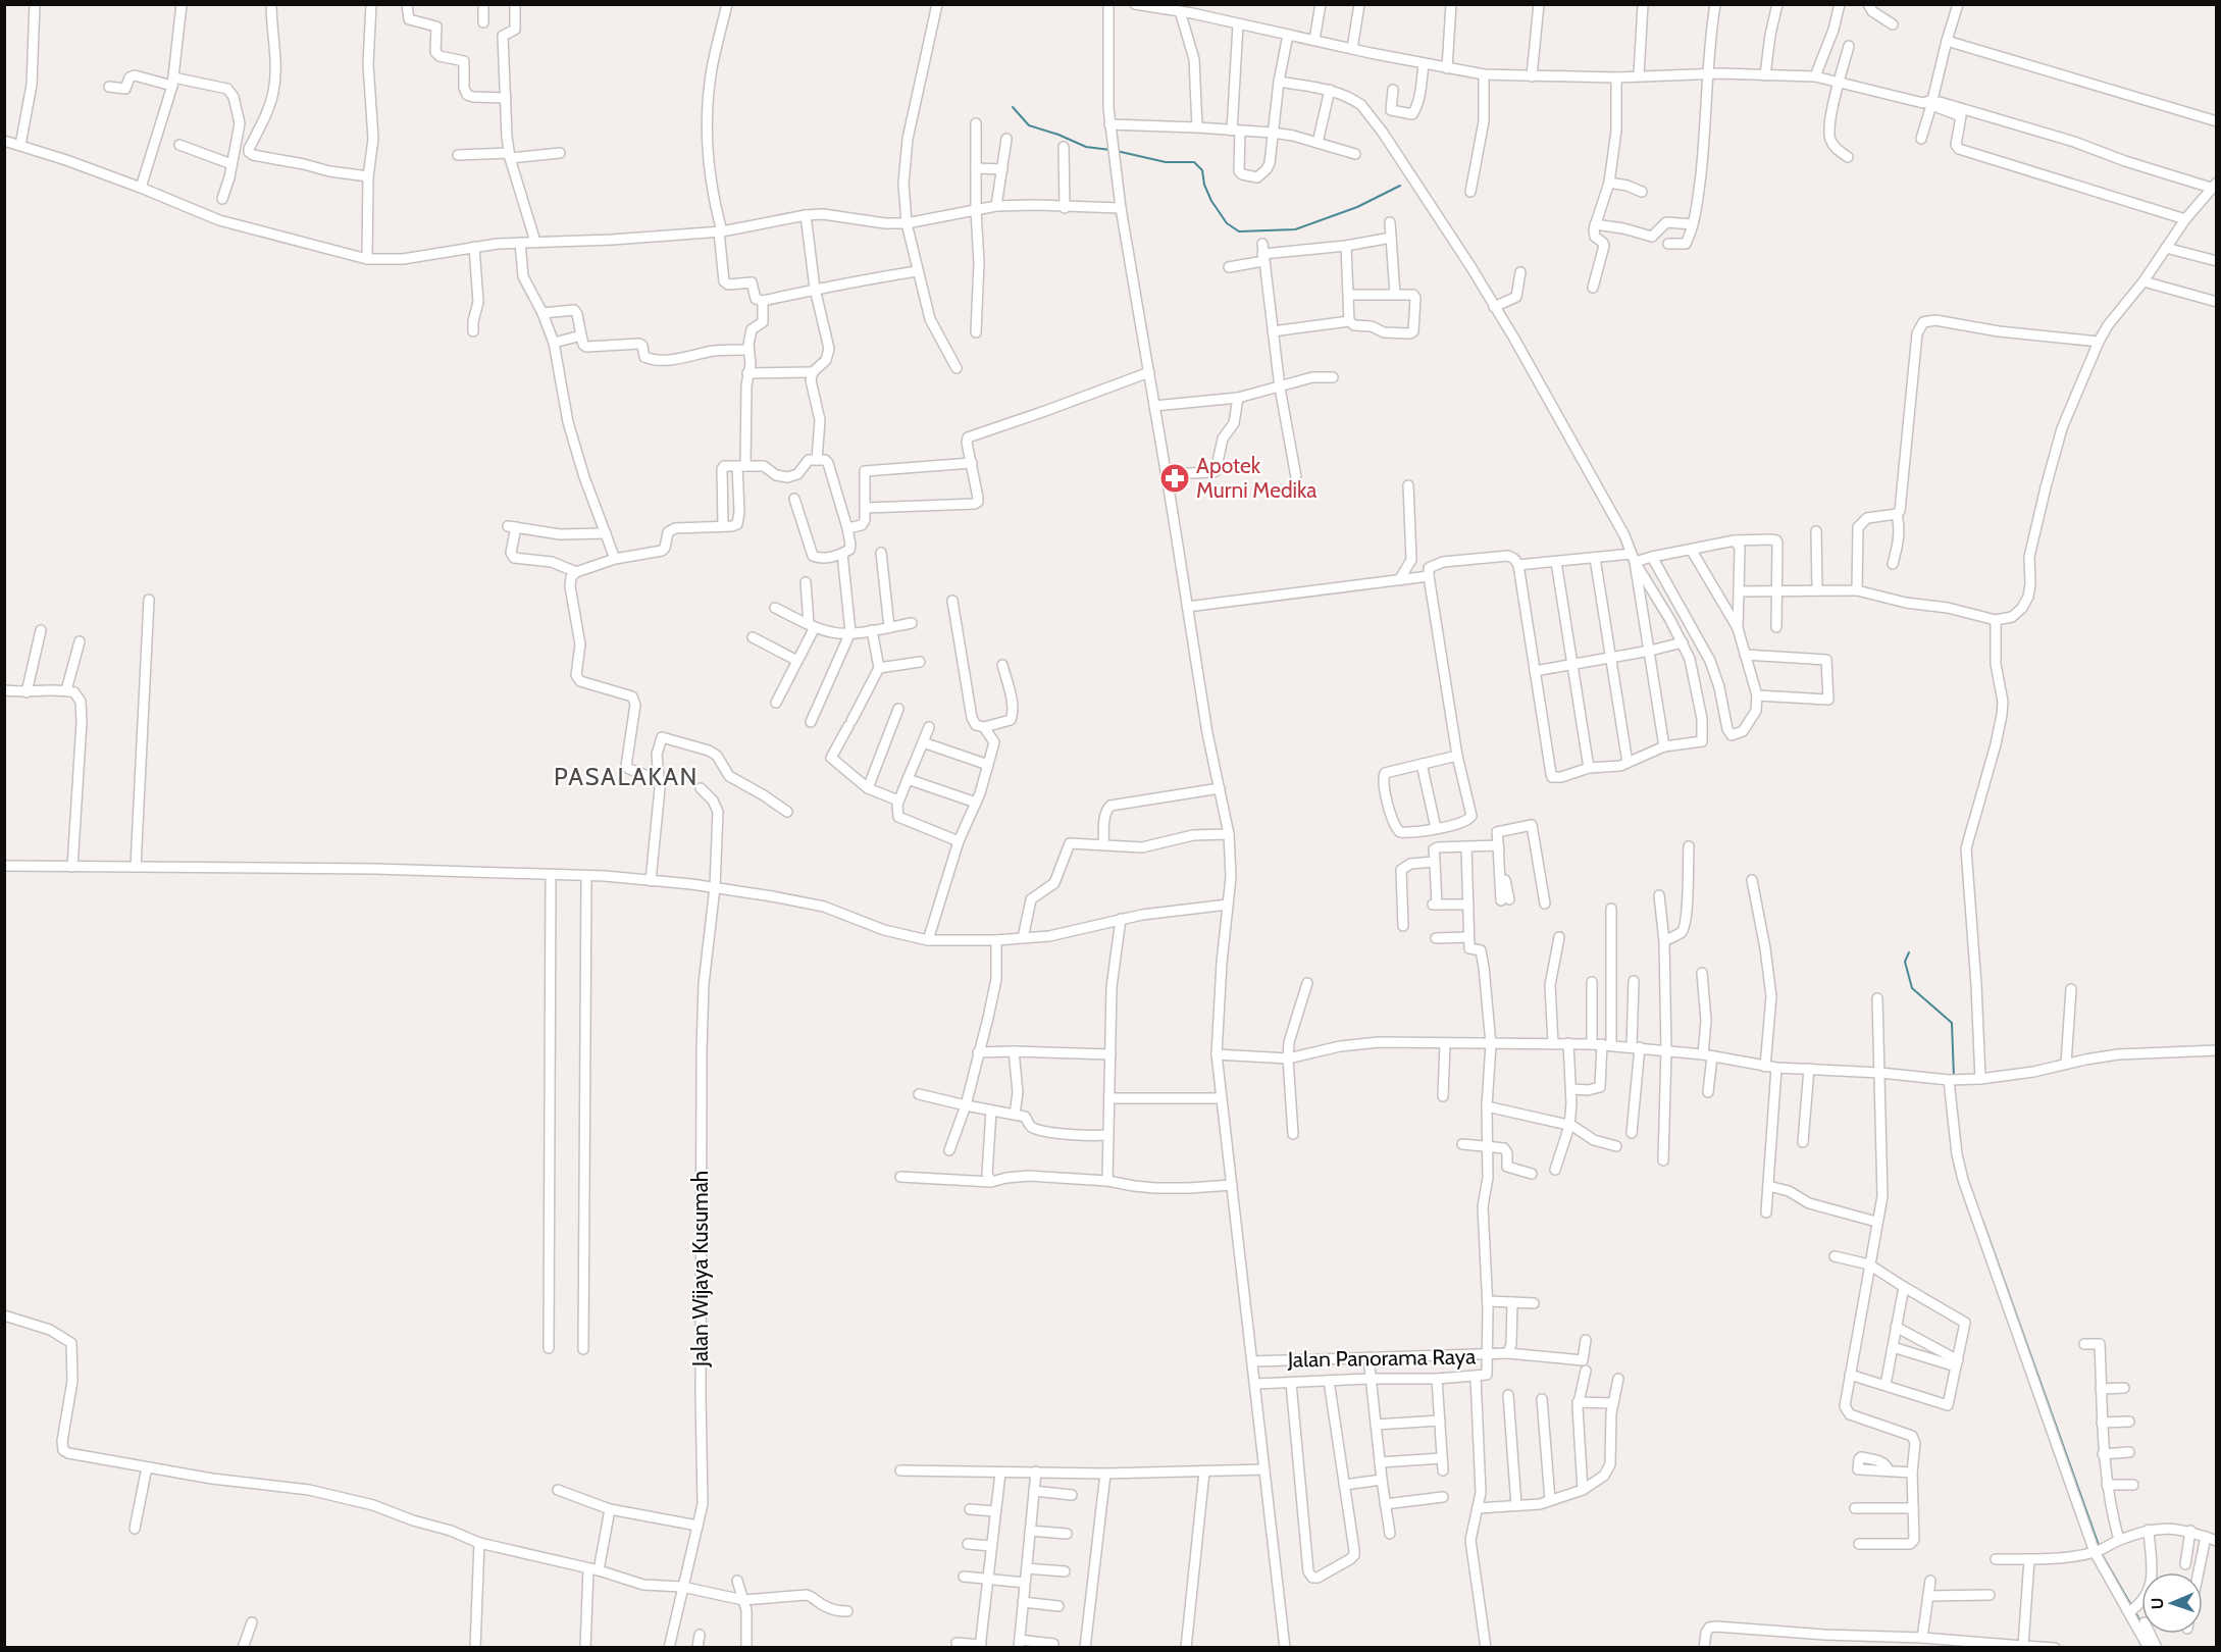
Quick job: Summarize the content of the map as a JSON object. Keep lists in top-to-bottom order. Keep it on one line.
{"streets":{"street":["Jalan Wijaya Kusumah","Jalan Panorama Raya"]},"districts":["PASALAKAN"],"places":{"pharmacy":["Apotek Murni Medika"]},"north":"left"}
